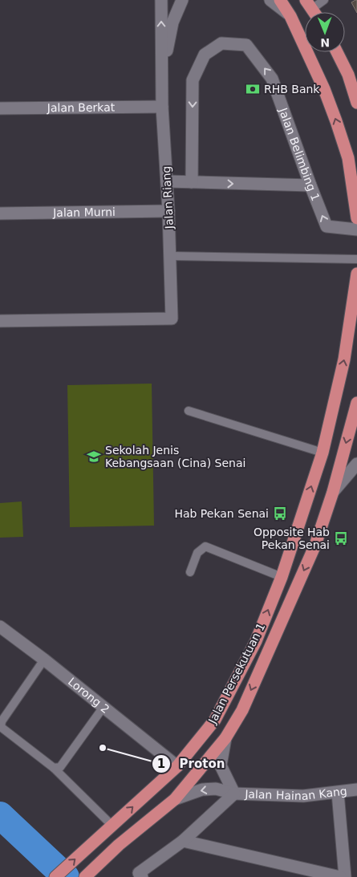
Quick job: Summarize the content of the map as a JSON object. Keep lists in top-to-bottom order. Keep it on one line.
{"streets":{"highway":["Jalan Persekutuan 1"],"street":["Jalan Berkat","Jalan Belimbing 1","Jalan Riang","Jalan Murni","Lorong 2","Jalan Hainan Kang"]},"crossings":[["Jalan Berkat","Jalan Riang"],["Jalan Riang","Jalan Murni"],["Jalan Persekutuan 1","Lorong 2"],["Jalan Persekutuan 1","Jalan Hainan Kang"]],"places":{"bank":["RHB Bank"],"school or university":["Sekolah Jenis Kebangsaan (Cina) Senai"],"bus stop":["Hab Pekan Senai","Opposite Hab Pekan Senai"],"other":["Proton"]},"north":"bottom"}
